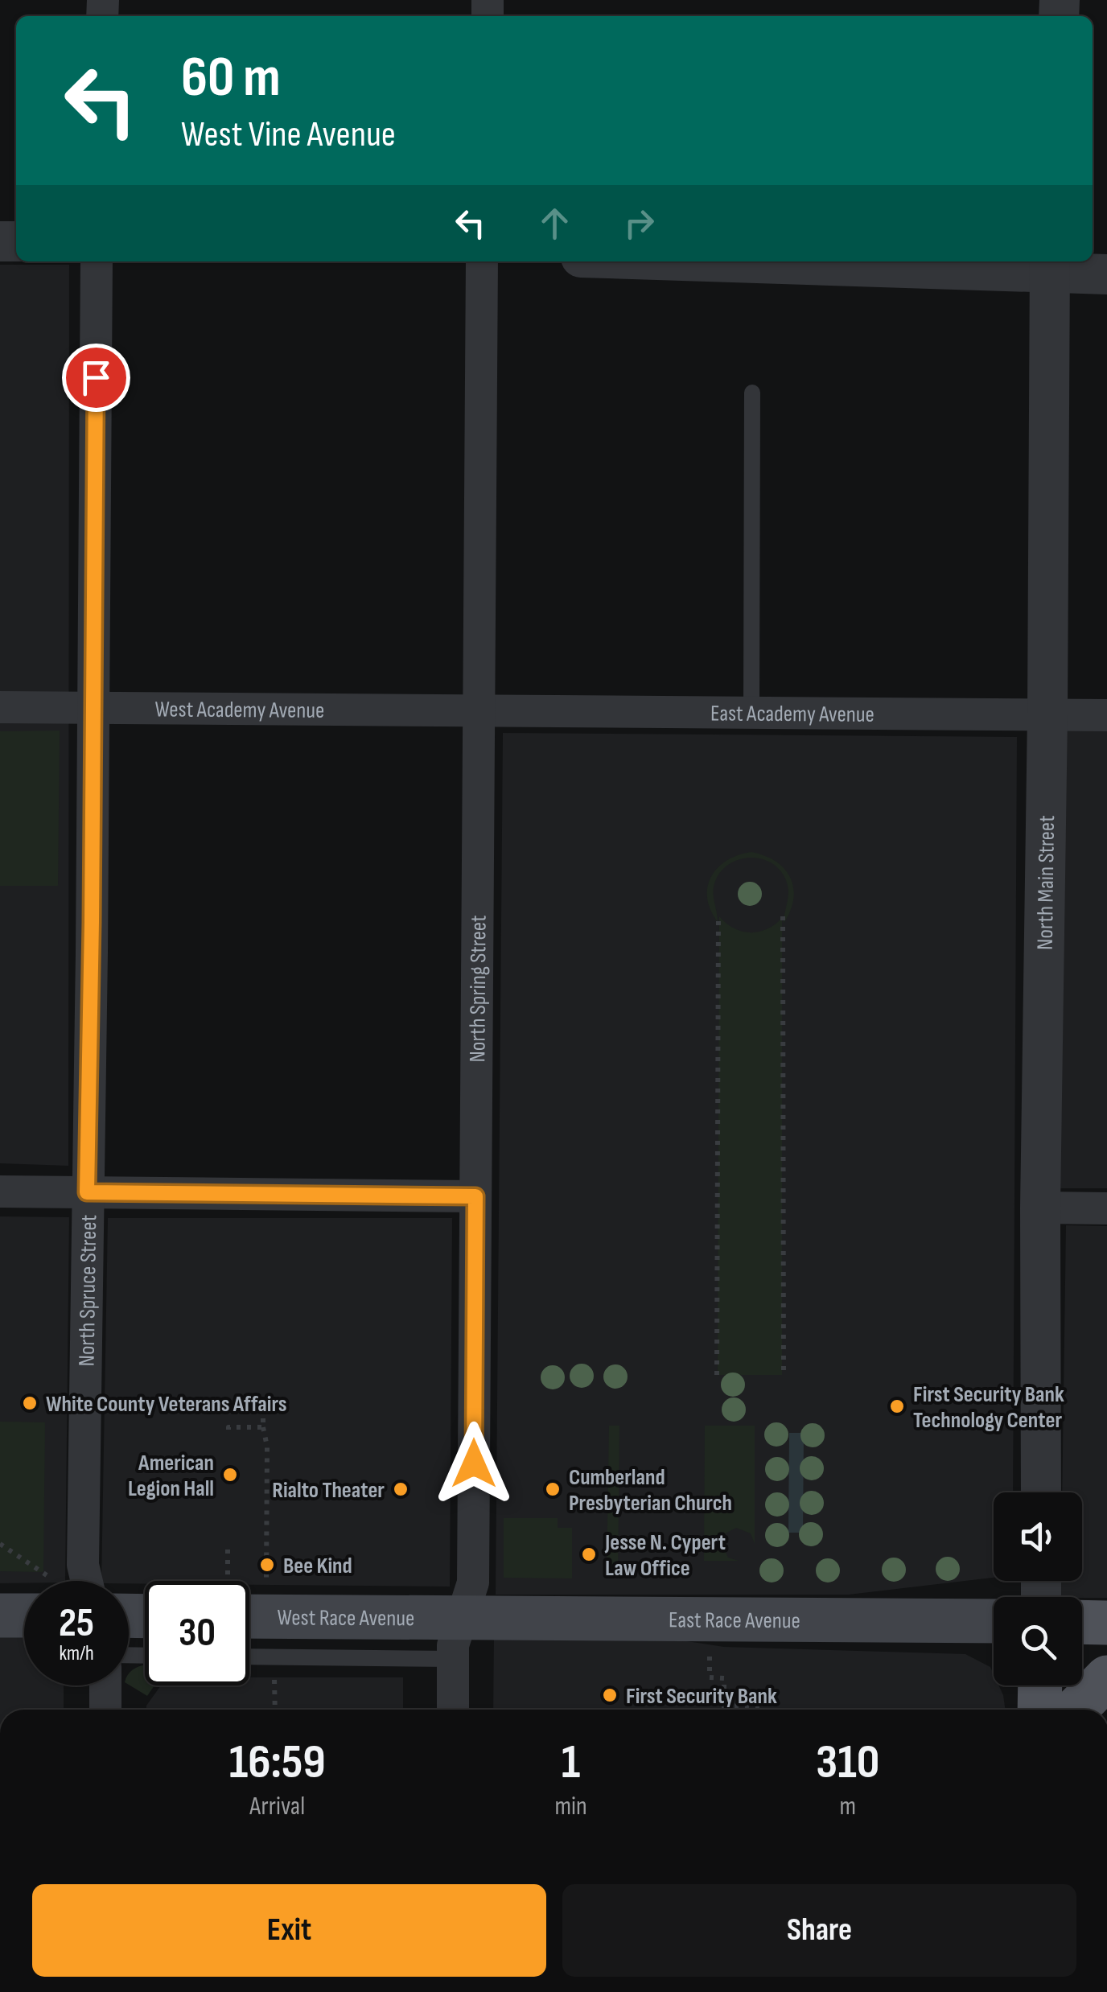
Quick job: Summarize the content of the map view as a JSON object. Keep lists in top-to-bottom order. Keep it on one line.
{"streets":{"main road":["West Race Avenue","East Race Avenue"],"street":["West Academy Avenue","East Academy Avenue","North Main Street","North Spring Street","North Spruce Street"]},"crossings":[["West Academy Avenue","East Academy Avenue"],["West Academy Avenue","North Spring Street"],["West Academy Avenue","North Spruce Street"],["East Academy Avenue","North Main Street"],["East Academy Avenue","North Spring Street"],["North Spring Street","West Race Avenue"],["North Spring Street","East Race Avenue"],["West Race Avenue","East Race Avenue"]],"places":["White County Veterans Affairs","First Security Bank Technology Center","American Legion Hall","Rialto Theater","Cumberland Presbyterian Church","Jesse N. Cypert Law Office","Bee Kind","First Security Bank"],"page":{"turn":["60 m","West Vine Avenue"],"speed":"25 km/h","limit":"30","eta":["16:59","Arrival","1","min","310","m"],"buttons":["Exit","Share"]}}
